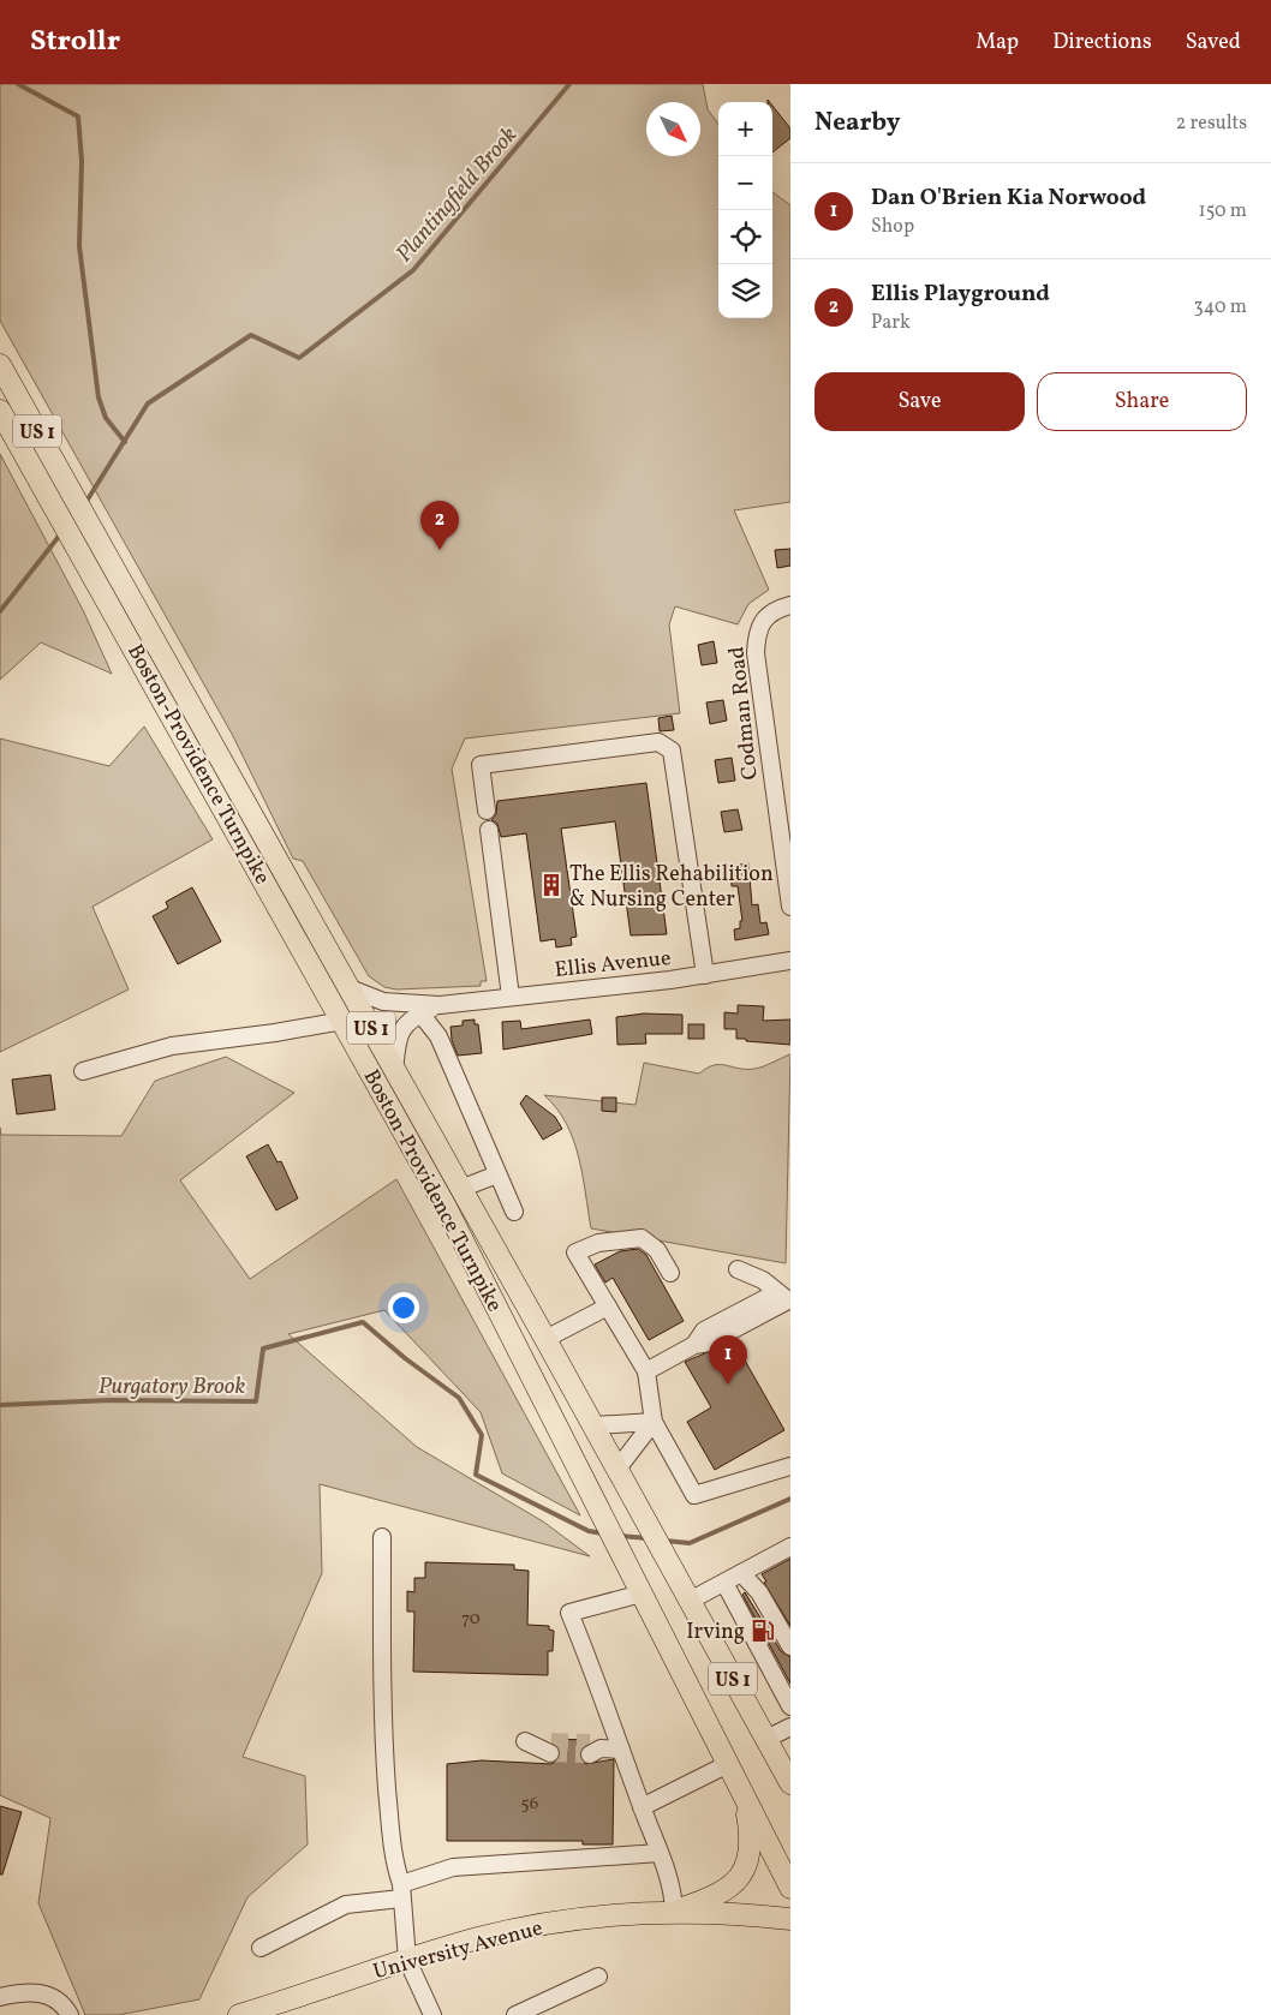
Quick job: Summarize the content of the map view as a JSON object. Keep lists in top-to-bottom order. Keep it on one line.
{"streets":{"main road":["US 1","Boston-Providence Turnpike","University Avenue"],"street":["Codman Road","Ellis Avenue"]},"crossings":[["Boston-Providence Turnpike","Ellis Avenue"]],"water":["Plantingfield Brook","Purgatory Brook"],"places":{"building":["The Ellis Rehabilition & Nursing Center"],"fuel station":["Irving"]},"house_numbers":["70","56"],"north":"bottom right","page":{"header":"Strollr","nav":["Map","Directions","Saved"],"heading":["Nearby","2 results"],"map_buttons":["+","−"],"list":[{"mark":"1","name":"Dan O'Brien Kia Norwood","note":"Shop","value":"150 m"},{"mark":"2","name":"Ellis Playground","note":"Park","value":"340 m"}],"buttons":["Save","Share"],"pins":["2","1"]}}
